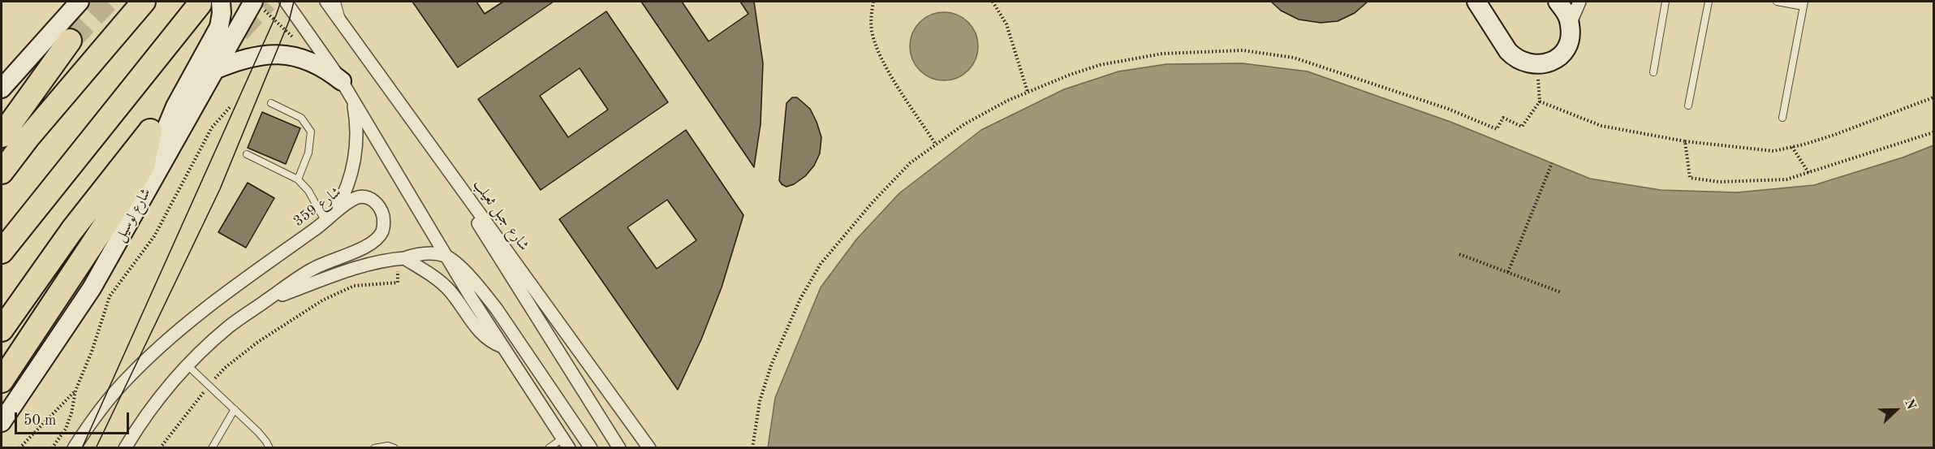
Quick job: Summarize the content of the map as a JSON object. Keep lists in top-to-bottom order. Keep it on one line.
{"streets":{"street":["شارع 359","شارع لوسيل","شارع جبل ثعيلب"]},"scale_bar":"50 m","north":"right"}
